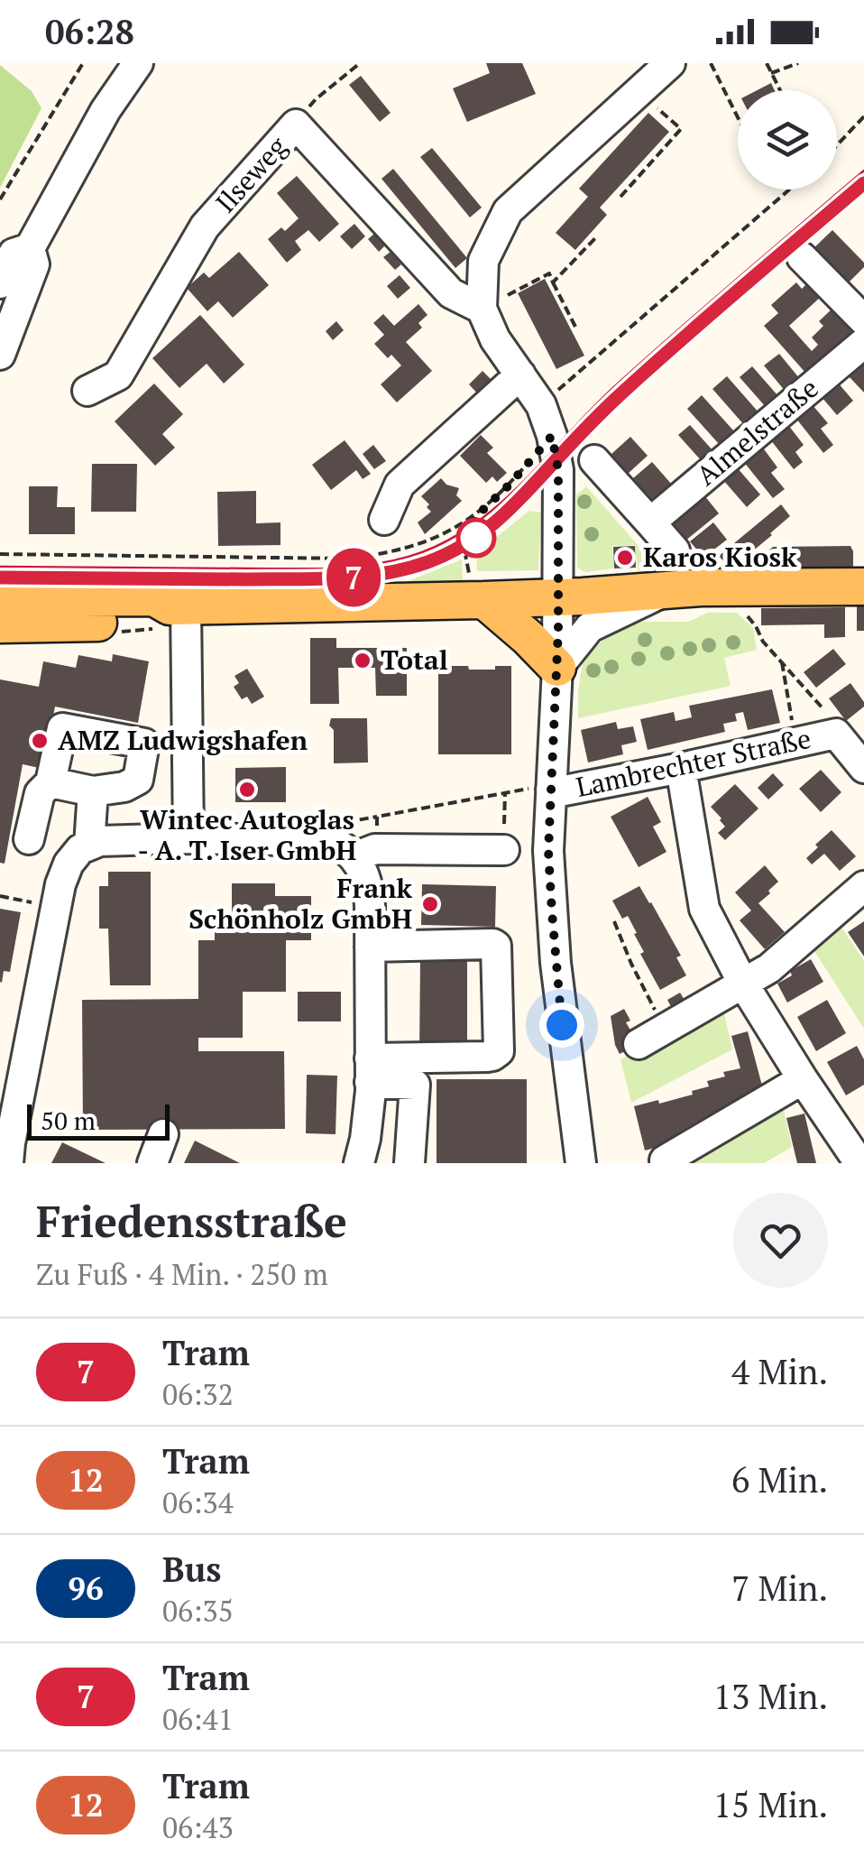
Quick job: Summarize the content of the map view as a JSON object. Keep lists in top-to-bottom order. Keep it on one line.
{"streets":{"street":["Ilseweg","Almelstraße","Lambrechter Straße"]},"places":["Karos Kiosk","Total","AMZ Ludwigshafen","Wintec Autoglas - A. T. Iser GmbH","Frank Schönholz GmbH"],"lines":["tram line 7"],"scale_bar":"50 m","page":{"status":"06:28","on_map":"7","scale":"50 m","heading":["Friedensstraße","Zu Fuß · 4 Min. · 250 m"],"list":[{"mark":"7","name":"Tram","note":"06:32","value":"4 Min."},{"mark":"12","name":"Tram","note":"06:34","value":"6 Min."},{"mark":"96","name":"Bus","note":"06:35","value":"7 Min."},{"mark":"7","name":"Tram","note":"06:41","value":"13 Min."},{"mark":"12","name":"Tram","note":"06:43","value":"15 Min."}]}}
